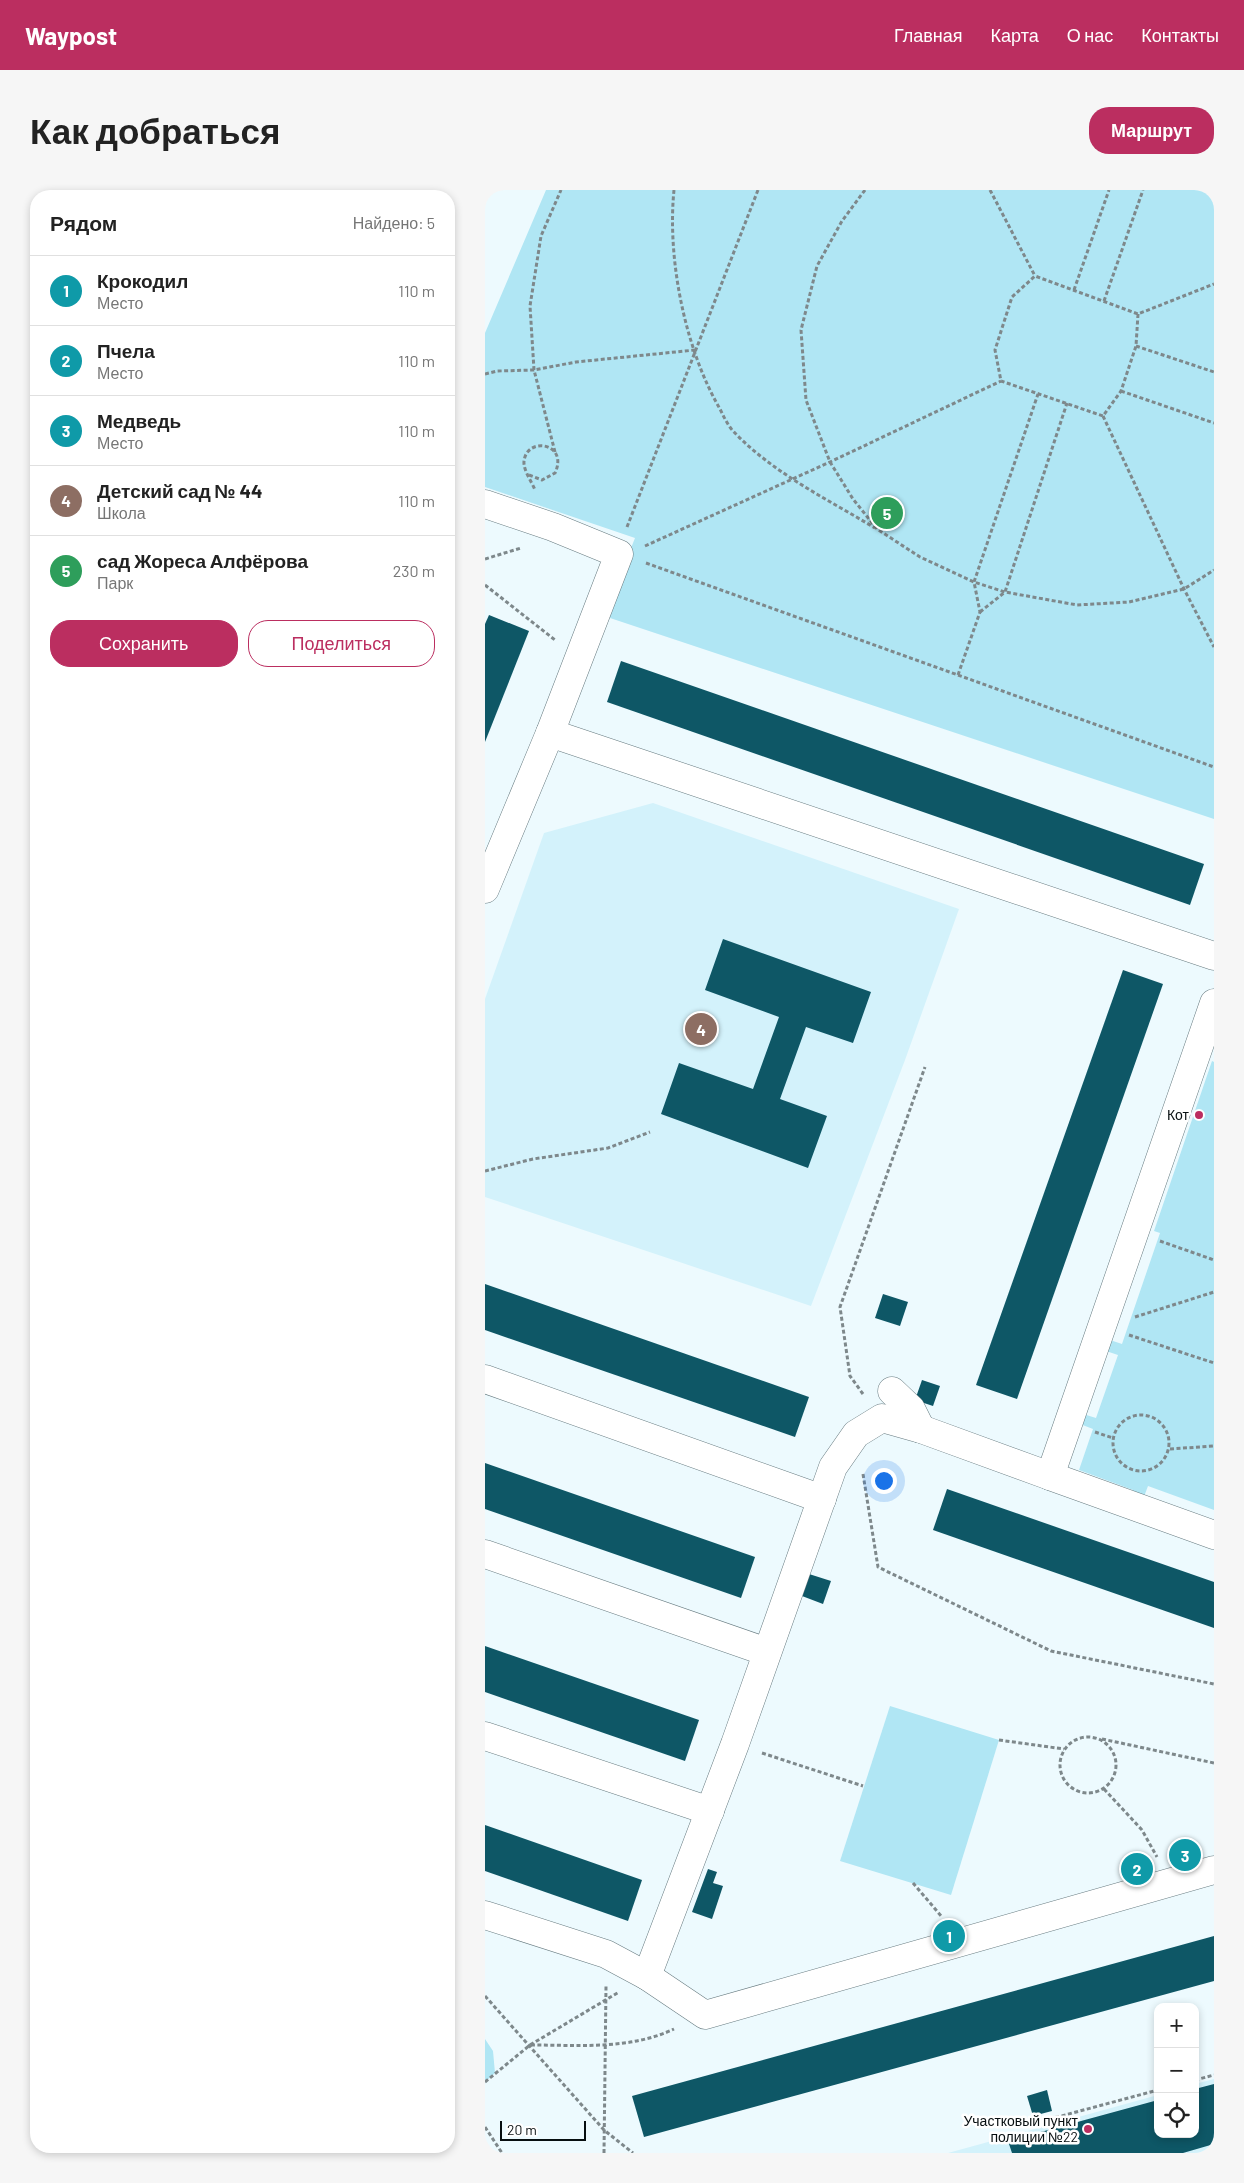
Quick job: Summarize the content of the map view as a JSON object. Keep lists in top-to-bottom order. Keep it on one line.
{"places":["Кот","Участковый пункт полиции №22"],"scale_bar":"20 m","page":{"header":"Waypost","nav":["Главная","Карта","О нас","Контакты"],"buttons":["Маршрут",["Сохранить","Поделиться"]],"title":"Как добраться","heading":["Рядом","Найдено: 5"],"list":[{"mark":"1","name":"Крокодил","note":"Место","value":"110 m"},{"mark":"2","name":"Пчела","note":"Место","value":"110 m"},{"mark":"3","name":"Медведь","note":"Место","value":"110 m"},{"mark":"4","name":"Детский сад № 44","note":"Школа","value":"110 m"},{"mark":"5","name":"сад Жореса Алфёрова","note":"Парк","value":"230 m"}],"pins":["5","4","3","2","1"],"map_buttons":["+","−"],"scale":"20 m"}}
